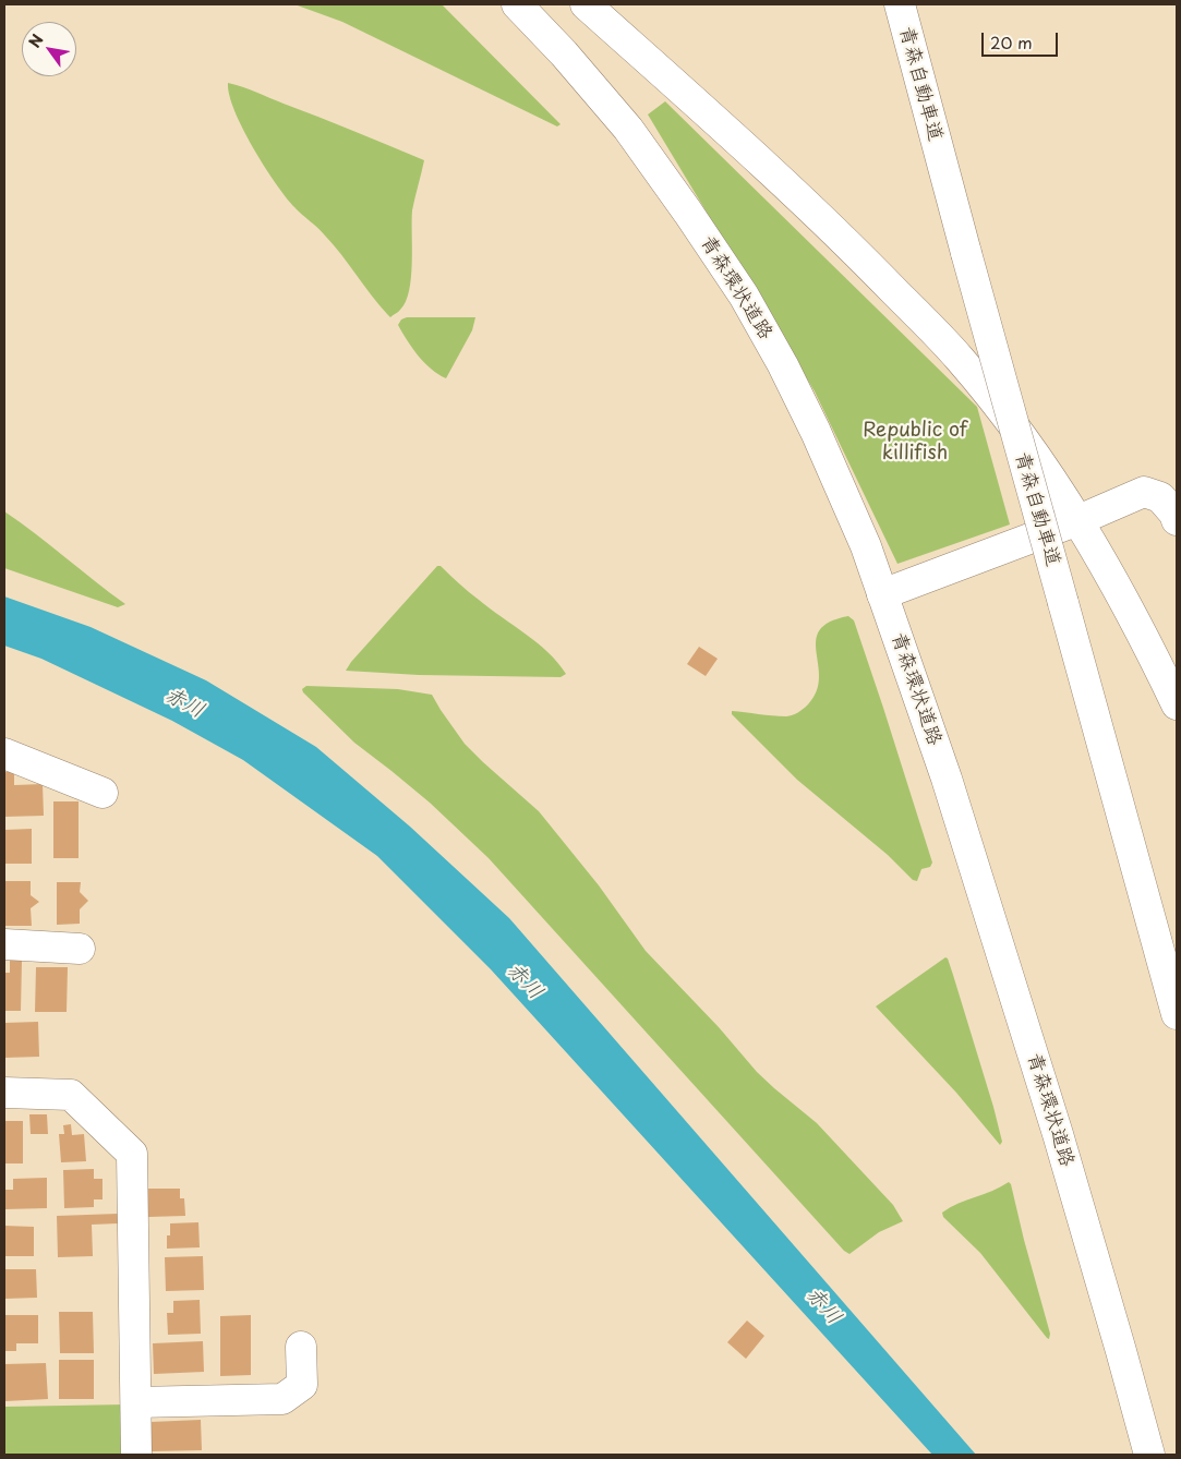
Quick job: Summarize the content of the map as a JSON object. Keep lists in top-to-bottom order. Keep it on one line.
{"streets":{"main road":["青森自動車道","青森環状道路"]},"water":["赤川"],"parks":["Republic of killifish"],"scale_bar":"20 m","north":"top left"}
